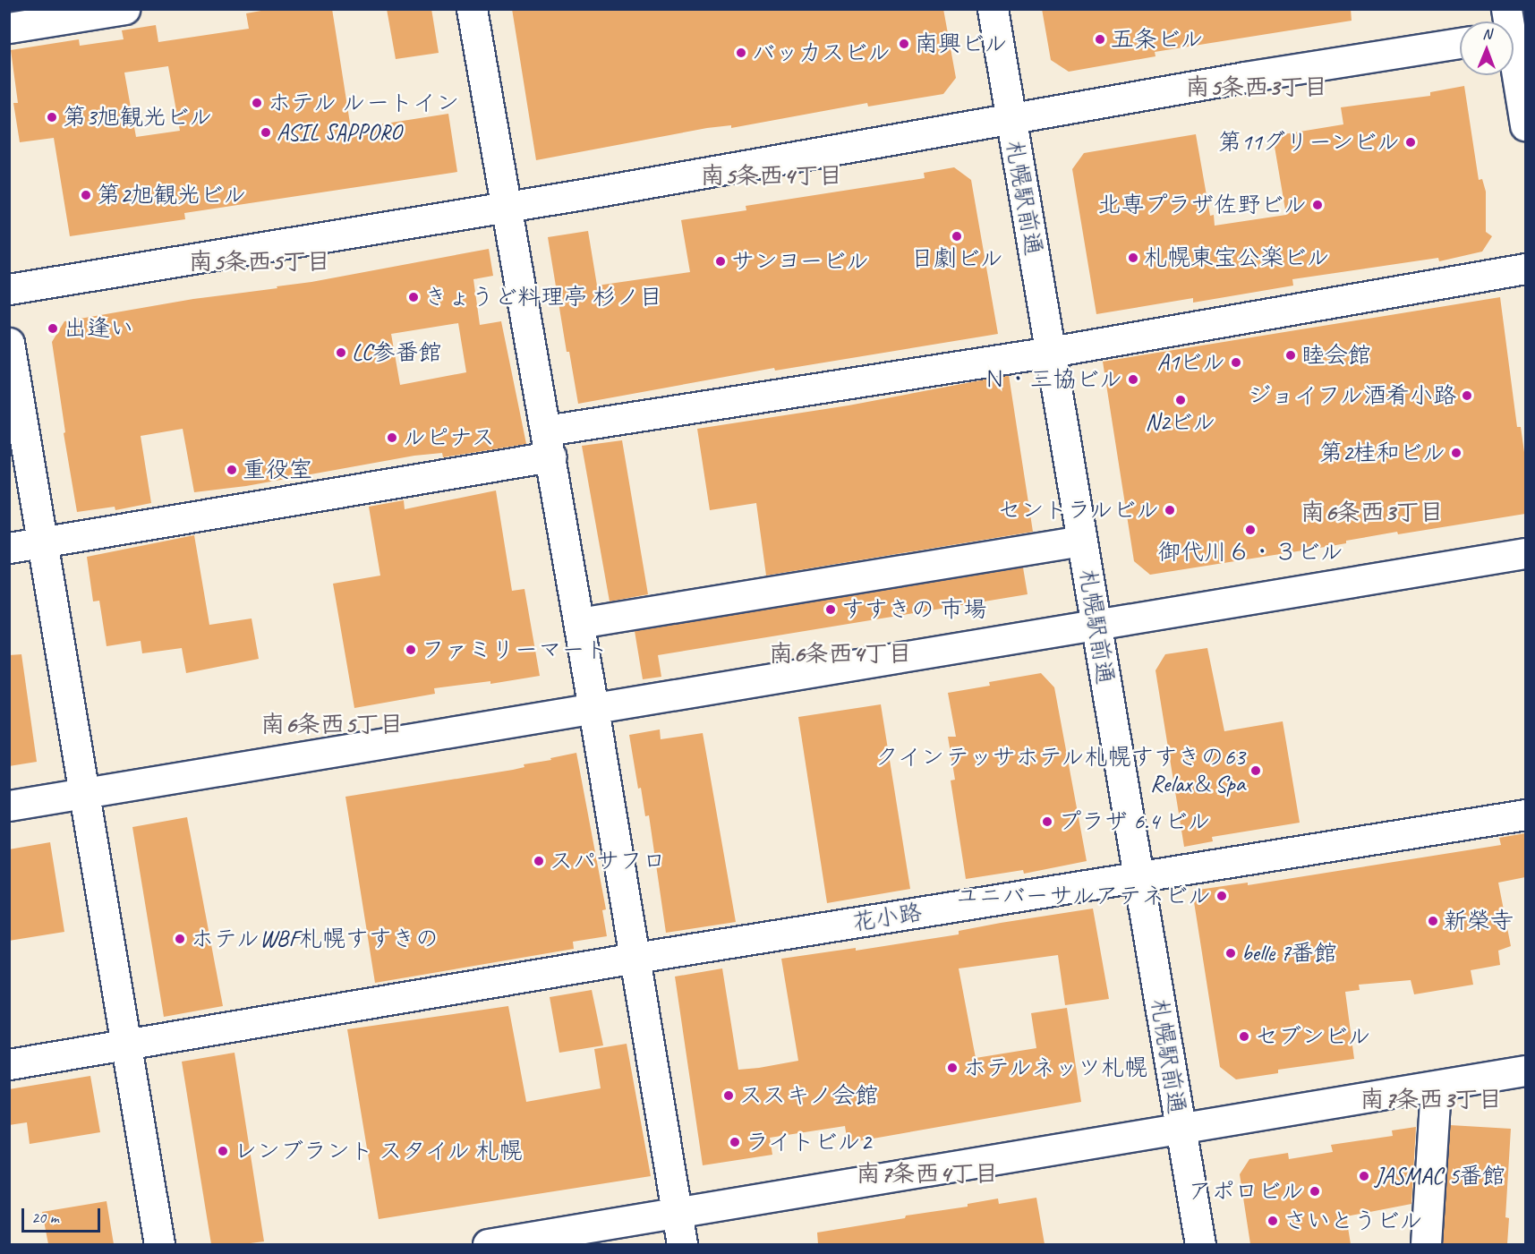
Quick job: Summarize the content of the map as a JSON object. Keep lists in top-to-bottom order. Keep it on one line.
{"streets":{"street":["札幌駅前通","花小路"]},"crossings":[["札幌駅前通","花小路"]],"districts":["南5条西3丁目","南5条西4丁目","南5条西5丁目","南6条西3丁目","南6条西4丁目","南6条西5丁目","南7条西3丁目","南7条西4丁目"],"places":["五条ビル","南興ビル","バッカスビル","ホテル ルートイン","第3旭観光ビル","ASIL SAPPORO","第11グリーンビル","第2旭観光ビル","北専プラザ佐野ビル","日劇ビル","札幌東宝公楽ビル","サンヨービル","きょうど料理亭 杉ノ目","出逢い","LC参番館","睦会館","A1ビル","Ｎ・三協ビル","ジョイフル酒肴小路","N2ビル","ルピナス","第2桂和ビル","重役室","セントラルビル","御代川６・３ビル","すすきの 市場","ファミリーマート","クインテッサホテル札幌すすきの63 Relax＆Spa","プラザ 6.4 ビル","スパサフロ","ユニバーサルアテネビル","新榮寺","ホテルWBF札幌すすきの","belle 7番館","セブンビル","ホテルネッツ札幌","ススキノ会館","ライトビル2","レンブラント スタイル 札幌","JASMAC 5番館","アポロビル","さいとうビル"],"scale_bar":"20 m","north":"top"}
